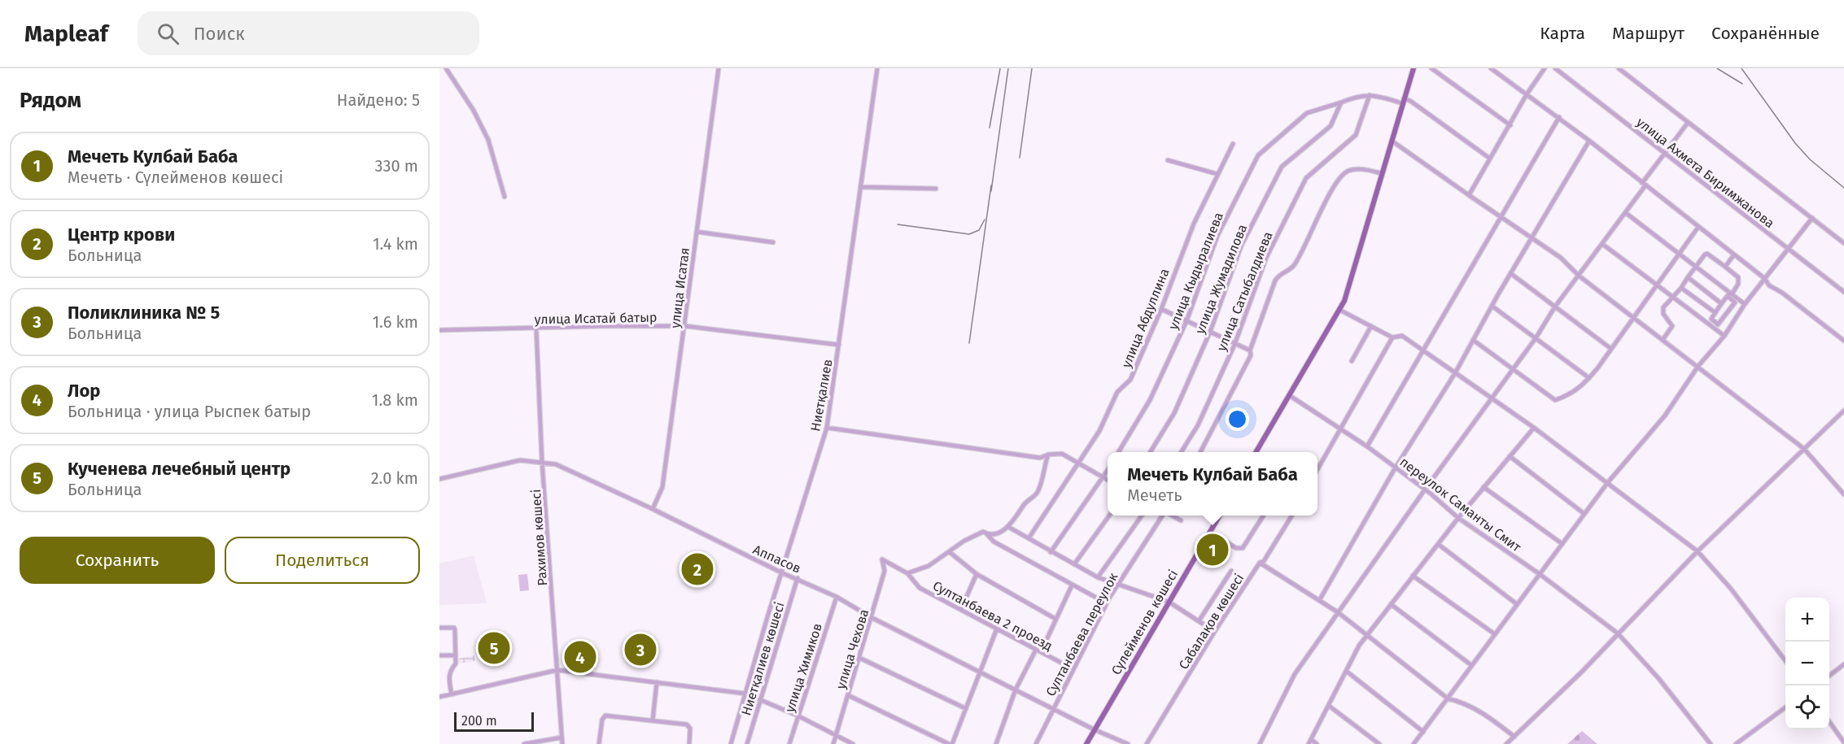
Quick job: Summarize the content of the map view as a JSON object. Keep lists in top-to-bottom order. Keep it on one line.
{"streets":{"main road":["Сүлейменов көшесі"],"street":["улица Ахмета Биримжанова","улица Кыдыралиева","улица Жумадилова","улица Исатая","улица Сатыбалдиева","улица Исатай батыр","улица Абдуллина","Ниетқалиев","переулок Саманты Смит","Рахимов көшесі","Аппасов","Султанбаева 2 проезд","Сабалақов көшесі","Султанбаева переулок","улица Чехова","Ниетқалиев көшесі","улица Химиков"]},"crossings":[["улица Кыдыралиева","улица Жумадилова"],["улица Исатая","улица Исатай батыр"],["улица Исатая","Аппасов"],["улица Исатай батыр","Ниетқалиев"],["улица Исатай батыр","Рахимов көшесі"],["Ниетқалиев","Аппасов"],["Рахимов көшесі","Аппасов"],["Аппасов","Сүлейменов көшесі"],["Аппасов","Султанбаева переулок"],["Аппасов","улица Чехова"],["Аппасов","Ниетқалиев көшесі"],["Аппасов","улица Химиков"],["Султанбаева 2 проезд","Султанбаева переулок"],["Султанбаева 2 проезд","улица Чехова"]],"scale_bar":"200 m","page":{"header":"Mapleaf","search":"Поиск","nav":["Карта","Маршрут","Сохранённые"],"heading":["Рядом","Найдено: 5"],"list":[{"mark":"1","name":"Мечеть Кулбай Баба","note":"Мечеть · Сүлейменов көшесі","value":"330 m"},{"mark":"2","name":"Центр крови","note":"Больница","value":"1.4 km"},{"mark":"3","name":"Поликлиника № 5","note":"Больница","value":"1.6 km"},{"mark":"4","name":"Лор","note":"Больница · улица Рыспек батыр","value":"1.8 km"},{"mark":"5","name":"Кученева лечебный центр","note":"Больница","value":"2.0 km"}],"popup":["Мечеть Кулбай Баба","Мечеть"],"buttons":["Сохранить","Поделиться"],"pins":["1","2","5","3","4"],"map_buttons":["+","−"],"scale":"200 m"}}
